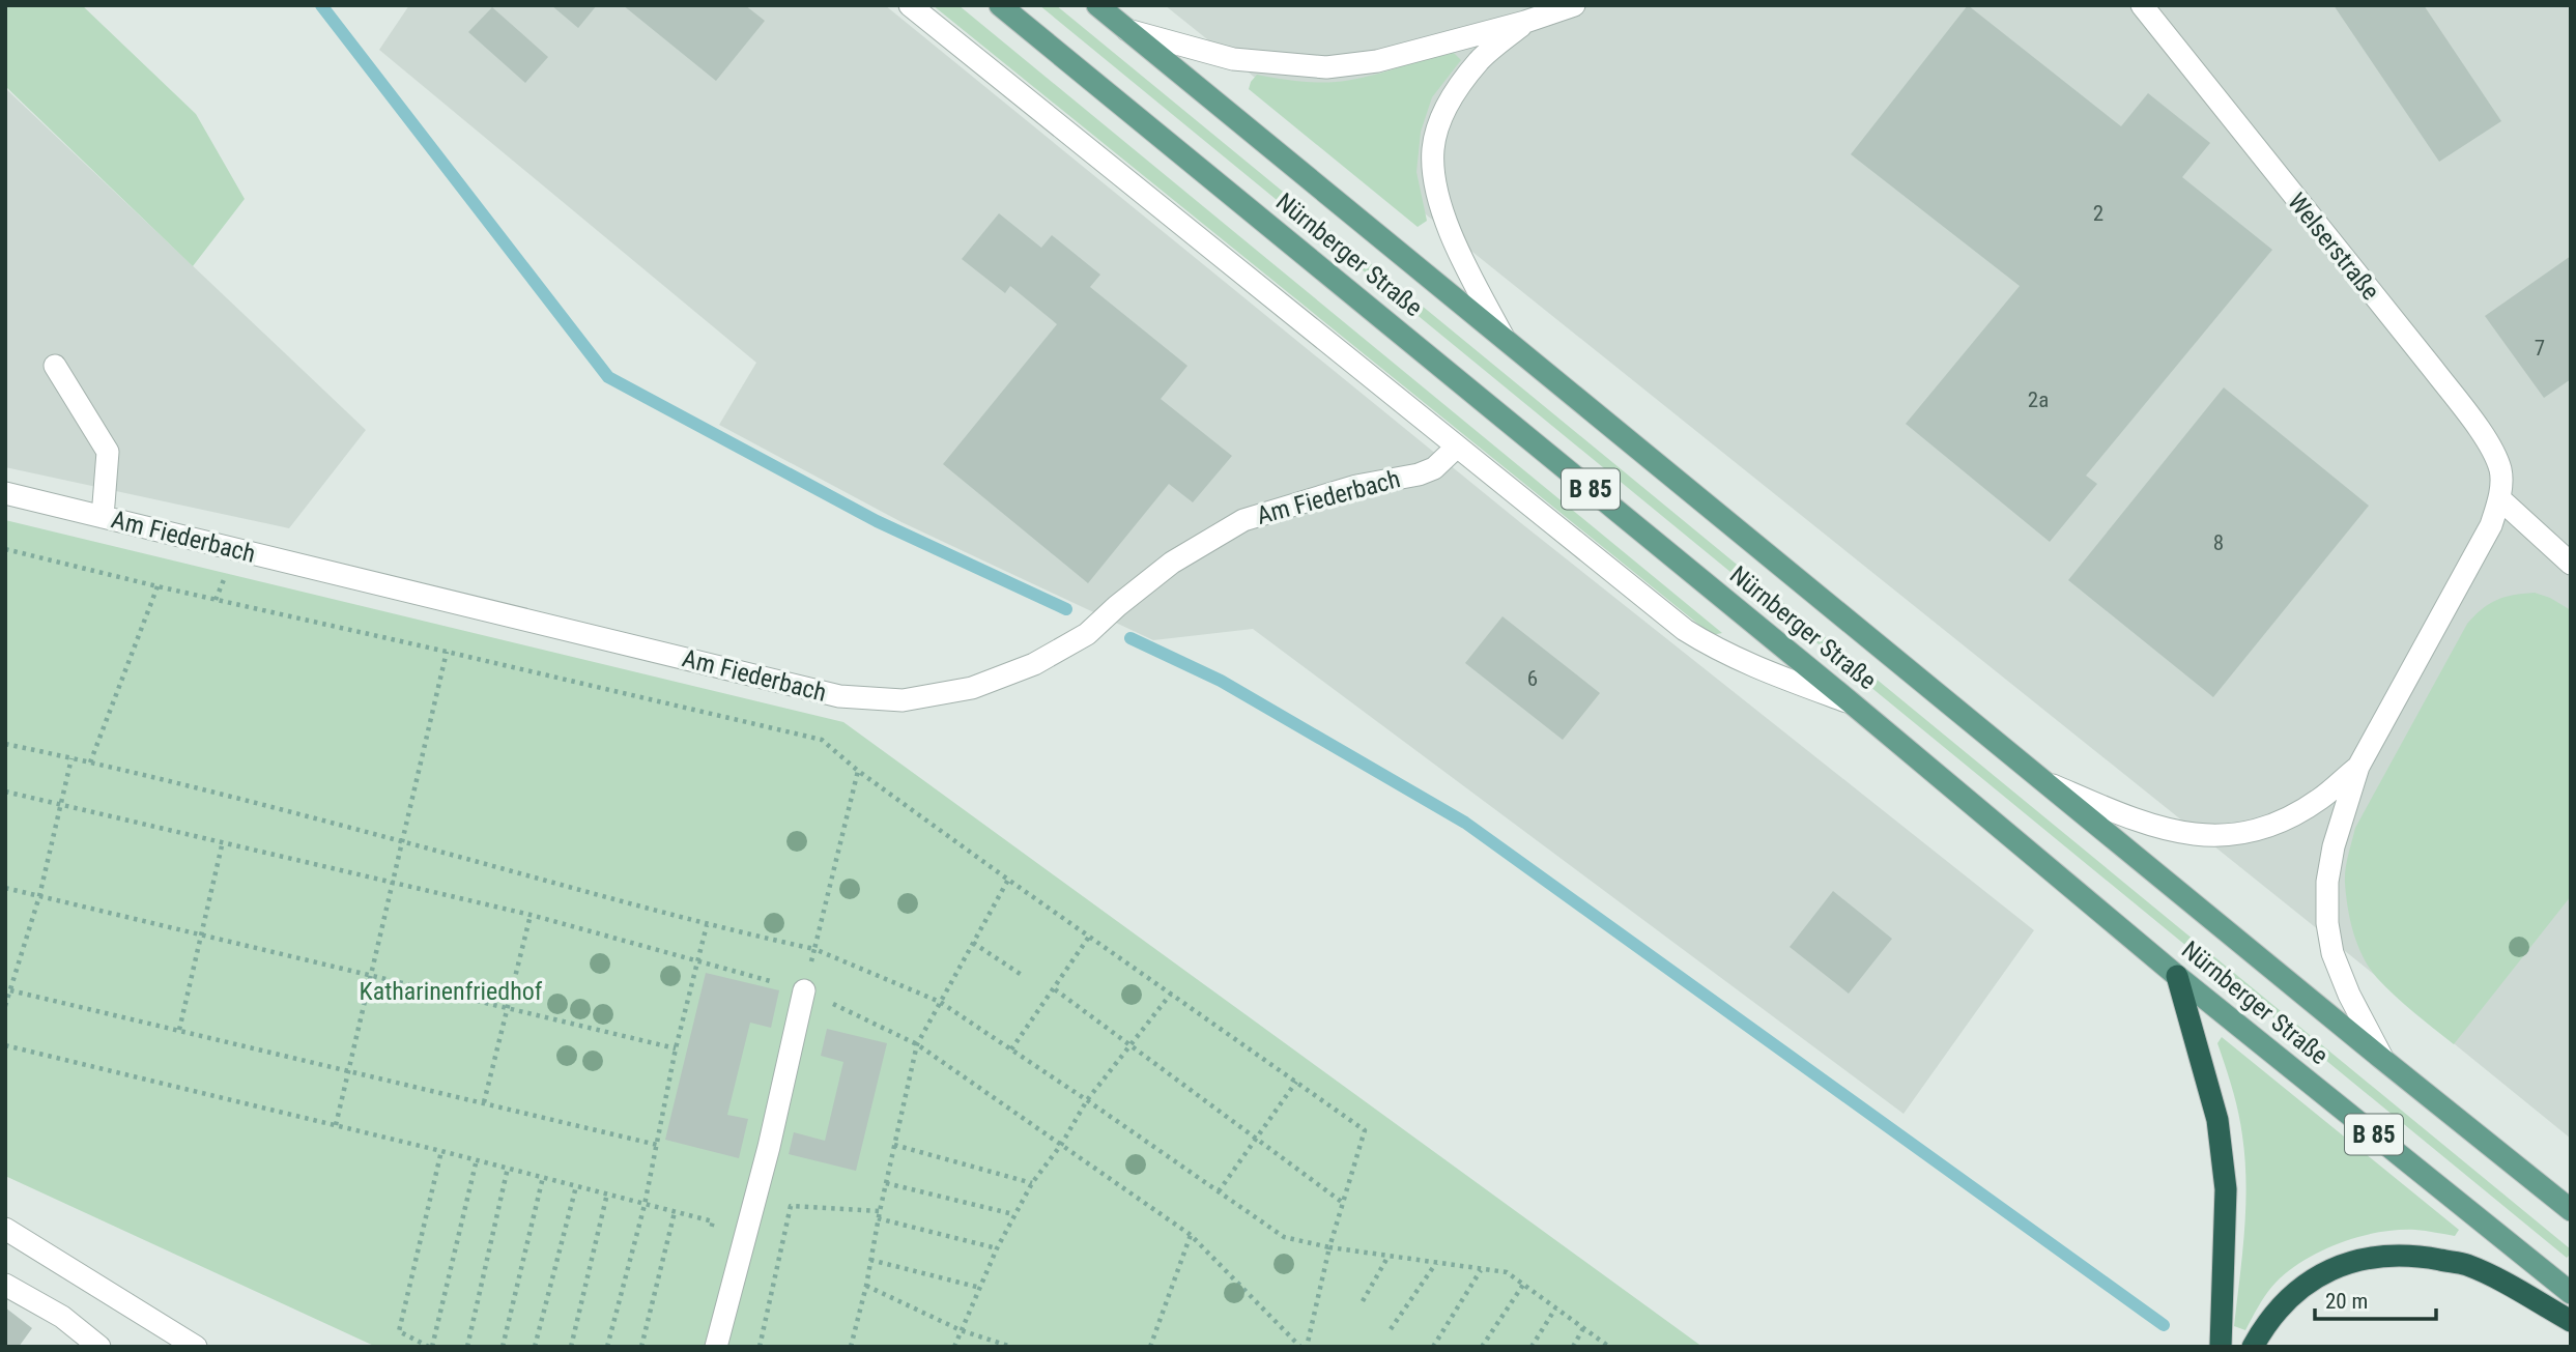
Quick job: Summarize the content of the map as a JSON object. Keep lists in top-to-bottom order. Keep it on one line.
{"streets":{"main road":["Nürnberger Straße","B 85"],"street":["Welserstraße","Am Fiederbach"]},"crossings":[["Welserstraße","Nürnberger Straße"]],"parks":["Katharinenfriedhof"],"house_numbers":["2","7","2a","8","6"],"scale_bar":"20 m"}
